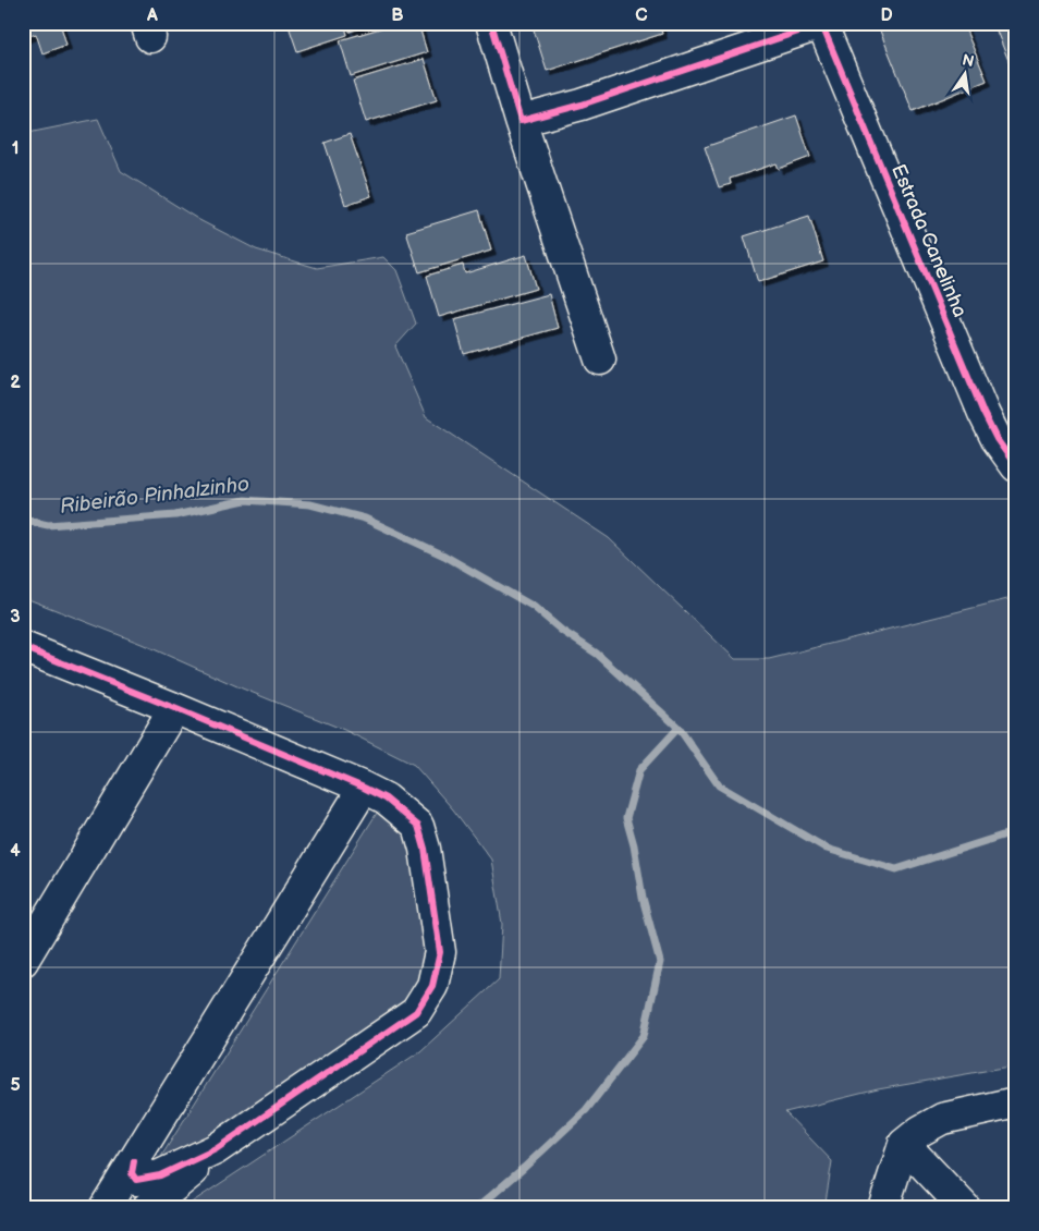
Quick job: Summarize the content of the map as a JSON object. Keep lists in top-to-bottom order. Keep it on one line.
{"streets":{"street":["Estrada Canelinha"]},"water":["Ribeirão Pinhalzinho"],"north":"top","grid":{"columns":["A","B","C","D"],"rows":["1","2","3","4","5"]}}
